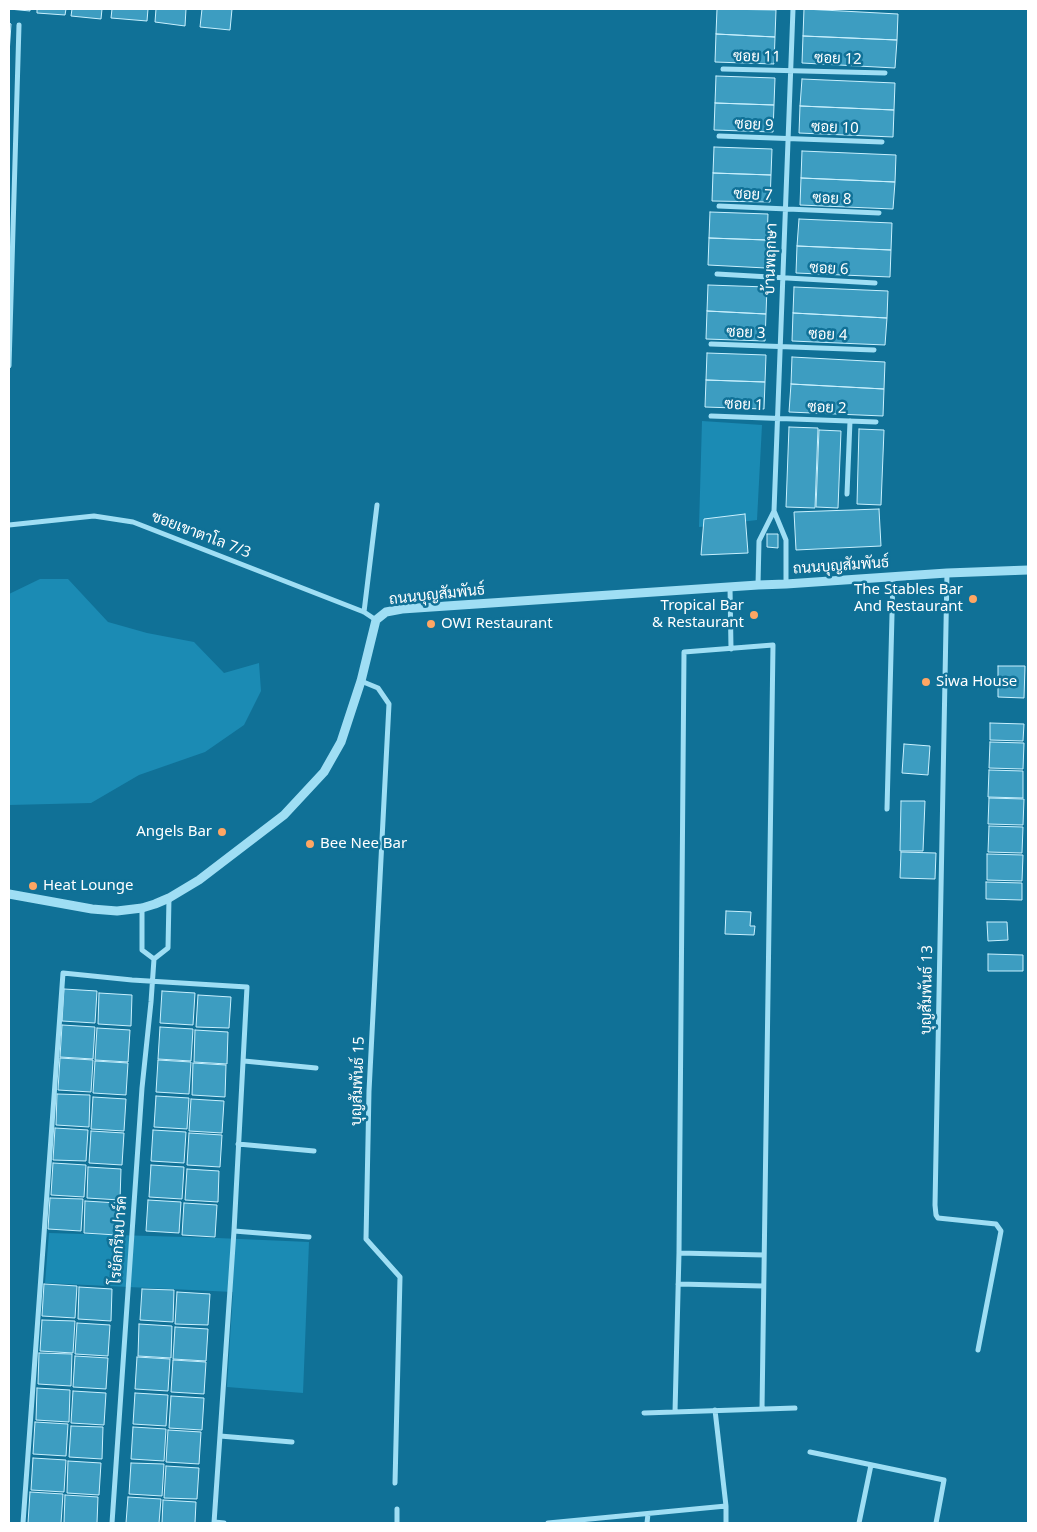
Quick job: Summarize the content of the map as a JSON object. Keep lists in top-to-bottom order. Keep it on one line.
{"streets":{"street":["ซอย 11","ซอย 12","ซอย 9","ซอย 10","ซอย 7","ซอย 8","บ้านพฤกษา","ซอย 6","ซอย 3","ซอย 4","ซอย 1","ซอย 2","ซอยเขาตาโล 7/3","ถนนบุญสัมพันธ์","บุญสัมพันธ์ 13","บุญสัมพันธ์ 15","โรยัลกรีนปาร์ค"]},"crossings":[["ซอย 11","ซอย 12"],["ซอย 11","บ้านพฤกษา"],["ซอย 12","บ้านพฤกษา"],["ซอย 9","ซอย 10"],["ซอย 9","บ้านพฤกษา"],["ซอย 10","บ้านพฤกษา"],["ซอย 7","ซอย 8"],["ซอย 7","บ้านพฤกษา"],["ซอย 8","บ้านพฤกษา"],["บ้านพฤกษา","ซอย 6"],["บ้านพฤกษา","ซอย 3"],["บ้านพฤกษา","ซอย 4"],["บ้านพฤกษา","ซอย 1"],["บ้านพฤกษา","ซอย 2"],["บ้านพฤกษา","ถนนบุญสัมพันธ์"],["ซอย 3","ซอย 4"],["ซอย 1","ซอย 2"],["ซอยเขาตาโล 7/3","ถนนบุญสัมพันธ์"],["ถนนบุญสัมพันธ์","บุญสัมพันธ์ 13"],["ถนนบุญสัมพันธ์","บุญสัมพันธ์ 15"]],"places":["The Stables Bar And Restaurant","Tropical Bar & Restaurant","OWI Restaurant","Siwa House","Angels Bar","Bee Nee Bar","Heat Lounge"]}
